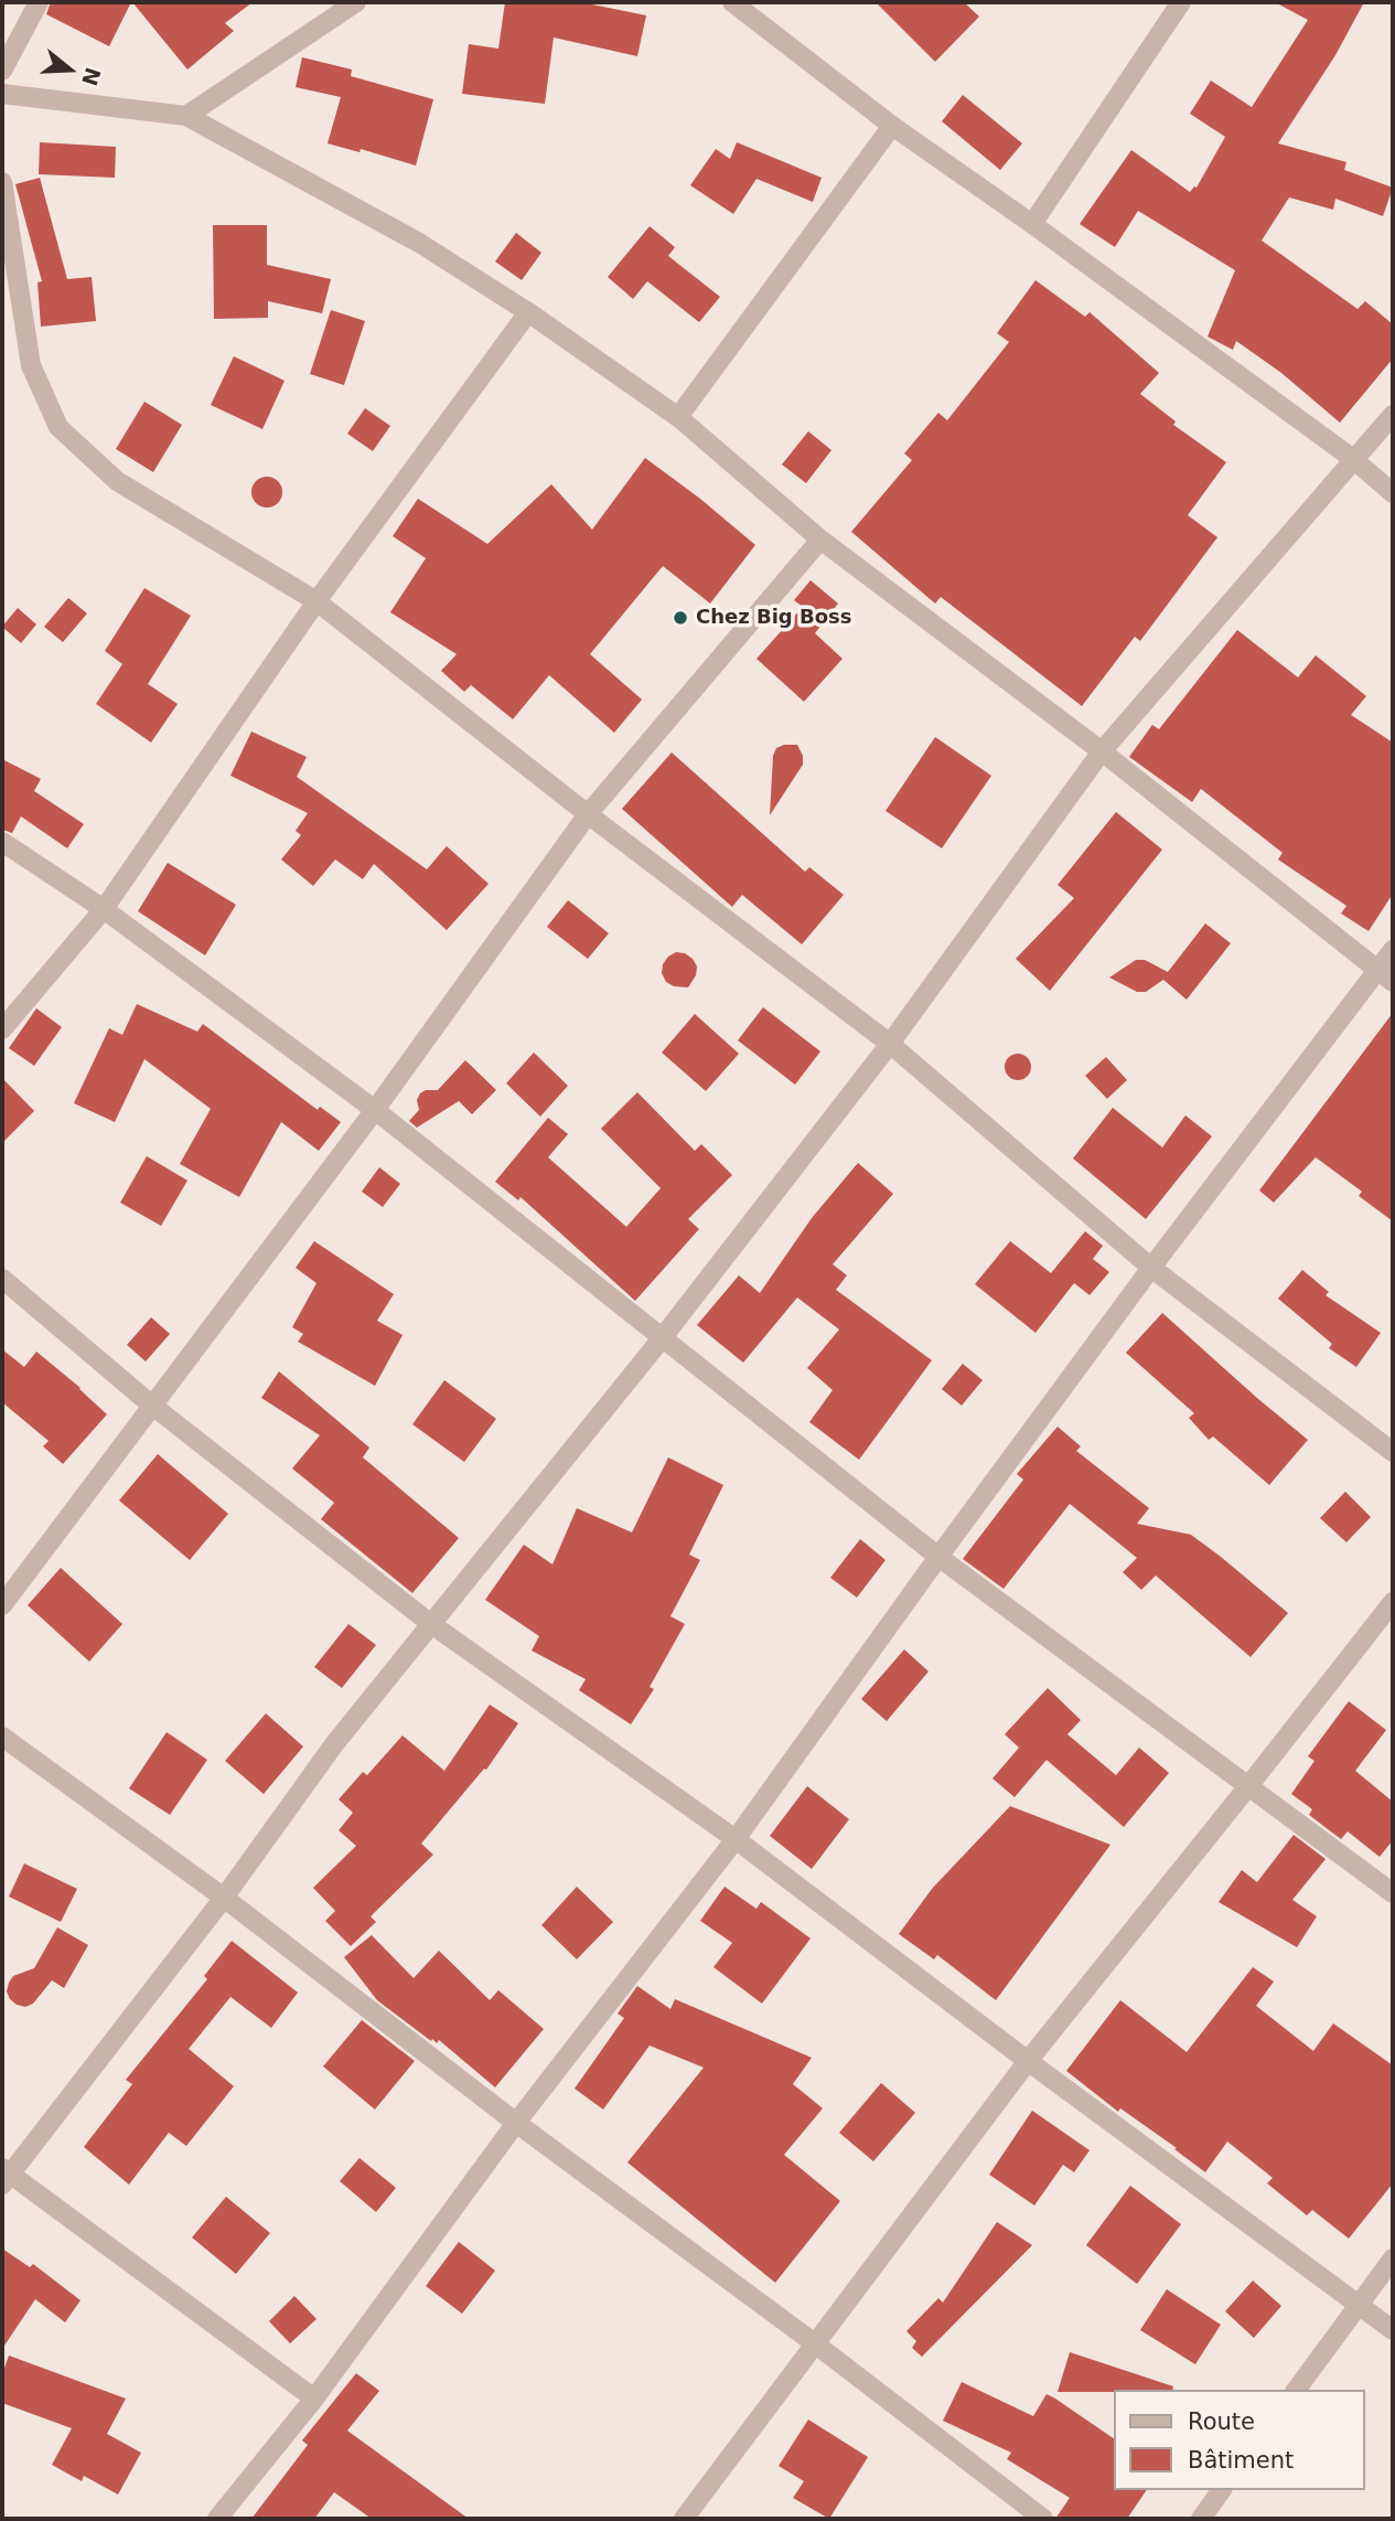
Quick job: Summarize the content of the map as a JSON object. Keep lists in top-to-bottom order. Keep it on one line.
{"places":["Chez Big Boss"],"legend":["Route","Bâtiment"],"north":"right"}
